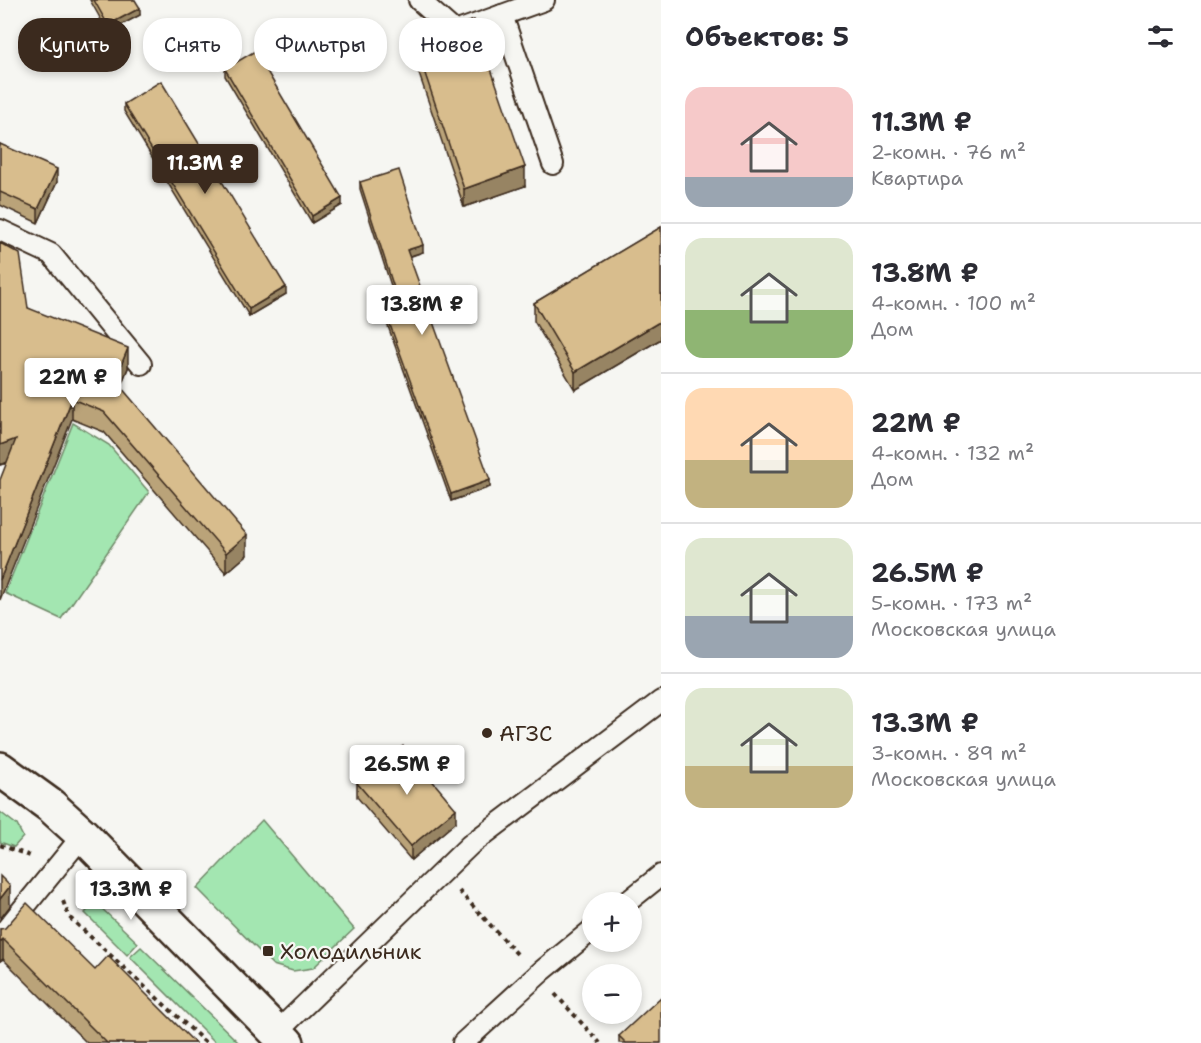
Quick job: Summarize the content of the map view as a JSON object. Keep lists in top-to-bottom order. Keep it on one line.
{"places":{"other":["АГЗС"],"transit":["Холодильник"]},"page":{"heading":"Объектов: 5","chip":["Купить","Снять","Фильтры","Новое"],"list":[{"name":"11.3M ₽","note":"2-комн. · 76 m² · Квартира"},{"name":"13.8M ₽","note":"4-комн. · 100 m² · Дом"},{"name":"22M ₽","note":"4-комн. · 132 m² · Дом"},{"name":"26.5M ₽","note":"5-комн. · 173 m² · Московская улица"},{"name":"13.3M ₽","note":"3-комн. · 89 m² · Московская улица"}],"price":["11.3M ₽","13.8M ₽","22M ₽","26.5M ₽","13.3M ₽"],"map_buttons":["+","−"]}}
